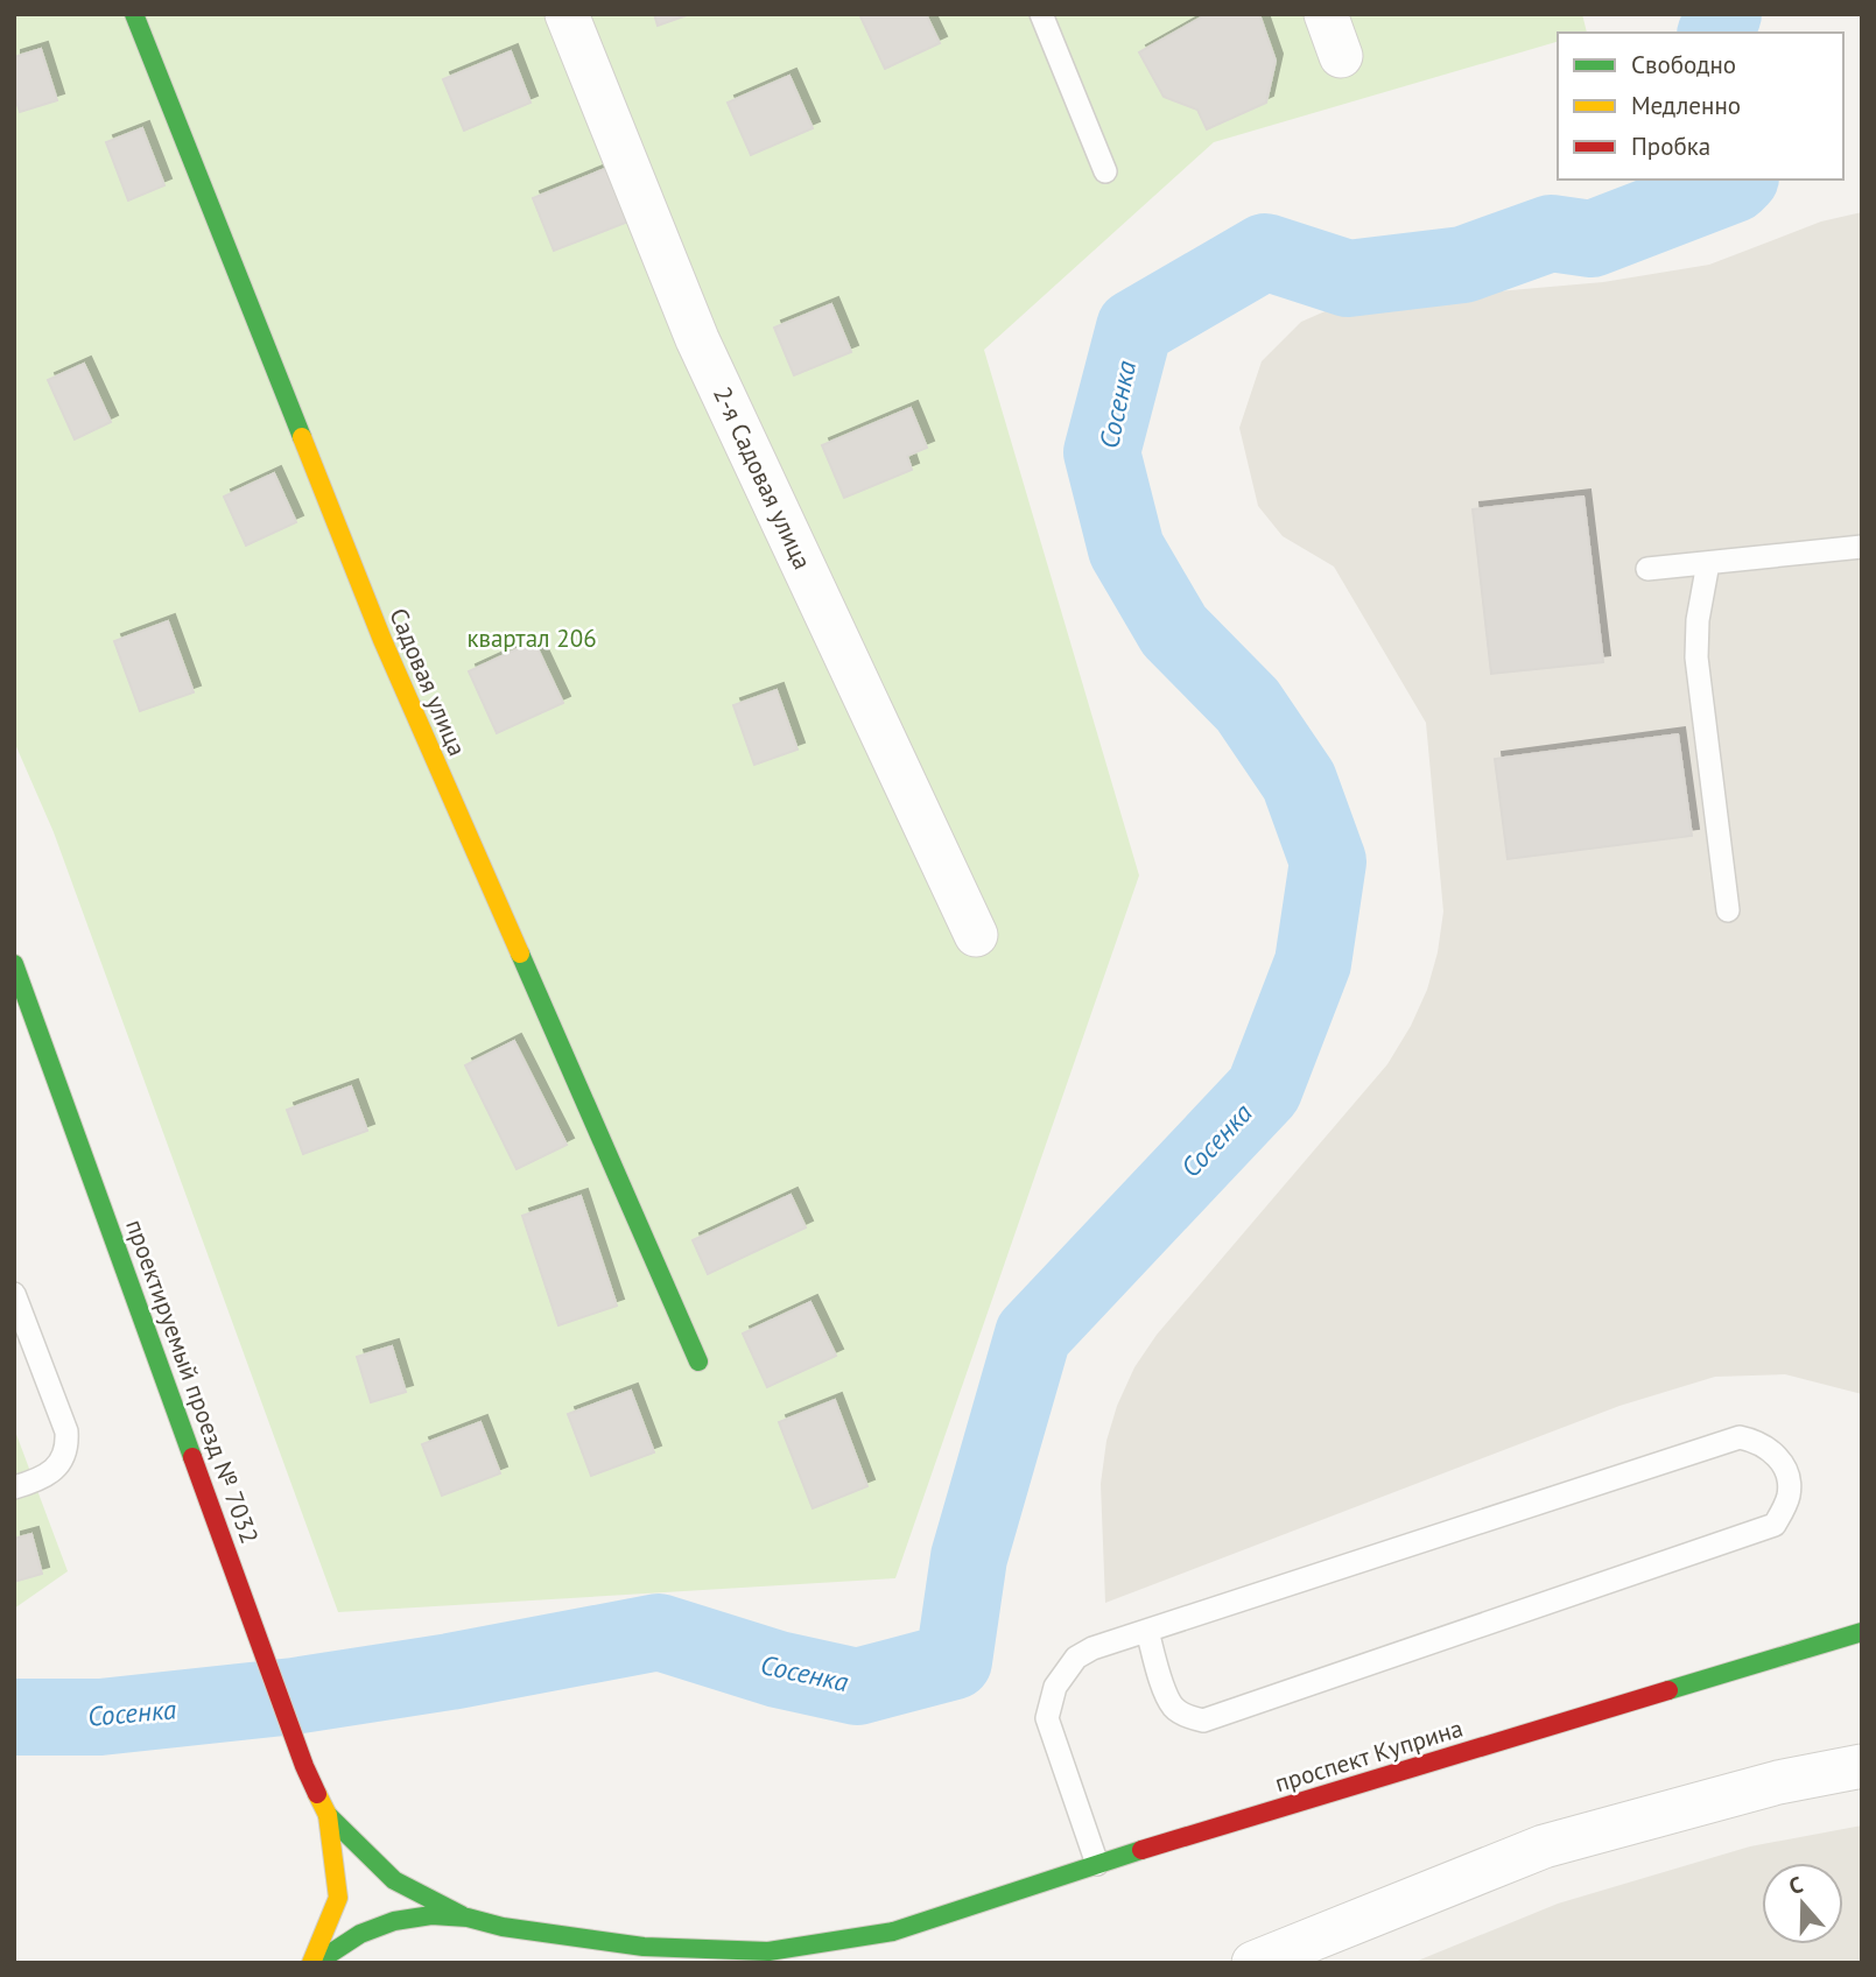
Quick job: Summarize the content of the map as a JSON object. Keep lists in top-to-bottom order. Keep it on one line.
{"streets":{"main road":["Садовая улица","проектируемый проезд № 7032","проспект Куприна"],"street":["2-я Садовая улица"]},"crossings":[["проектируемый проезд № 7032","проспект Куприна"]],"water":["Сосенка"],"parks":["квартал 206"],"legend":["Свободно","Медленно","Пробка"],"north":"top"}
